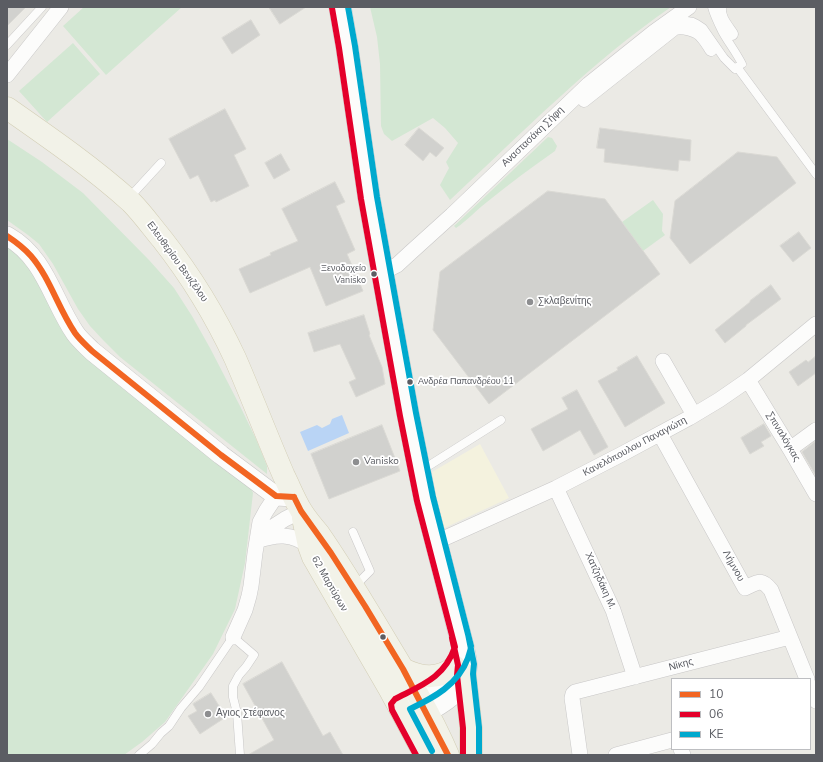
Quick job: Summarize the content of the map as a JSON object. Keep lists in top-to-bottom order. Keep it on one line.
{"streets":{"main road":["Ελευθερίου Βενιζέλου","62 Μαρτύρων"],"street":["Αναστασάκη Σήφη","Σπιναλόγκας","Κανελόπουλου Παναγιώτη","Λήμνου","Χατζηδάκη Μ.","Νίκης"]},"crossings":[["Ελευθερίου Βενιζέλου","62 Μαρτύρων"],["Σπιναλόγκας","Κανελόπουλου Παναγιώτη"],["Κανελόπουλου Παναγιώτη","Λήμνου"],["Κανελόπουλου Παναγιώτη","Χατζηδάκη Μ."],["Λήμνου","Νίκης"],["Χατζηδάκη Μ.","Νίκης"]],"places":["Ξενοδοχείο Vanisko","Σκλαβενίτης","Ανδρέα Παπανδρέου 11","Vanisko","Αγιος Στέφανος"],"lines":["transit line KE","transit line 06","transit line 10"],"legend":["10","06","KE"]}
